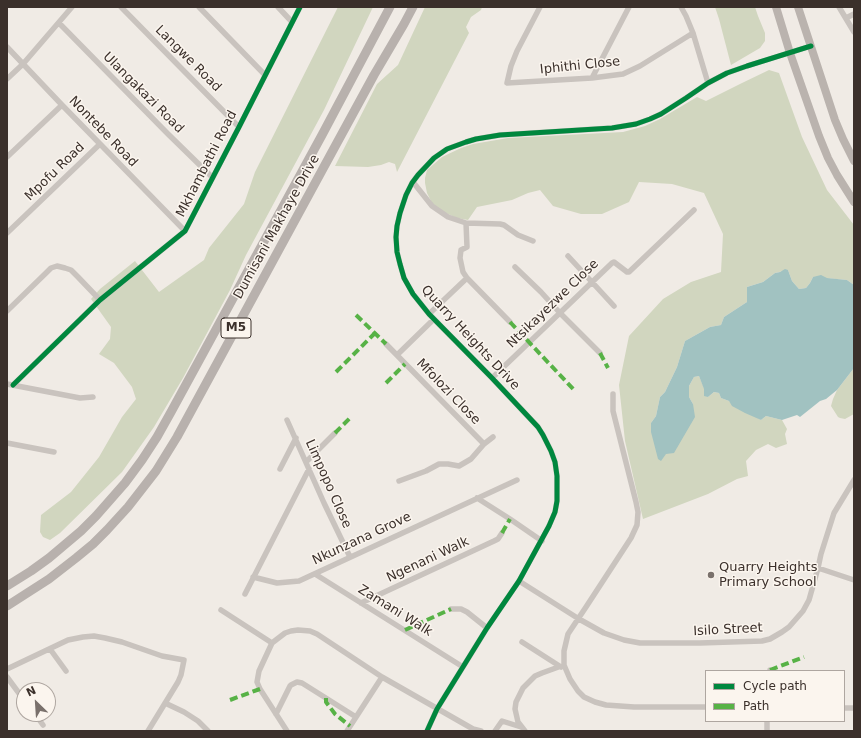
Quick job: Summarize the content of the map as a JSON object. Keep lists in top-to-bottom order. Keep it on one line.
{"streets":{"main road":["Dumisani Makhaye Drive","M5"],"street":["Langwe Road","Iphithi Close","Ulangakazi Road","Nontebe Road","Mkhambathi Road","Mpofu Road","Ntsikayezwe Close","Quarry Heights Drive","Mfolozi Close","Limpopo Close","Nkunzana Grove","Ngenani Walk","Zamani Walk","Isilo Street"]},"crossings":[["Langwe Road","Mkhambathi Road"],["Ulangakazi Road","Mkhambathi Road"],["Nontebe Road","Mkhambathi Road"],["Nontebe Road","Mpofu Road"],["Ntsikayezwe Close","Quarry Heights Drive"],["Quarry Heights Drive","Zamani Walk"],["Quarry Heights Drive","Isilo Street"],["Limpopo Close","Nkunzana Grove"],["Nkunzana Grove","Zamani Walk"],["Ngenani Walk","Zamani Walk"]],"places":["Quarry Heights Primary School"],"legend":["Cycle path","Path"],"north":"top left"}
